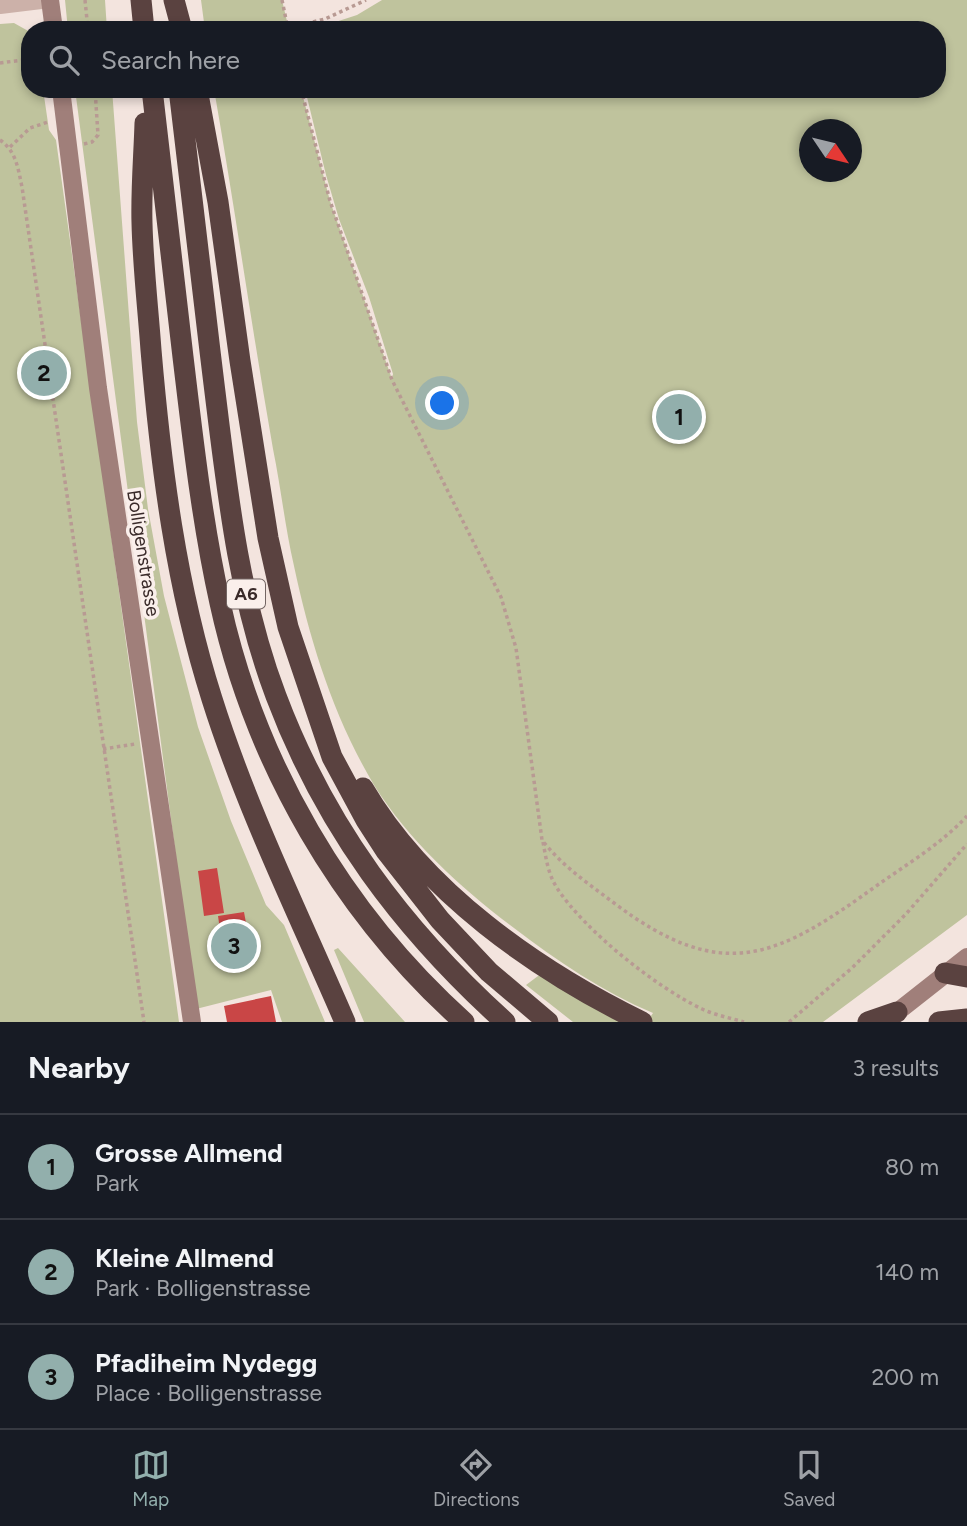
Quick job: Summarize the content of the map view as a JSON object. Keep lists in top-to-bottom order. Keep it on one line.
{"streets":{"highway":["A6"],"main road":["Bolligenstrasse"]},"north":"bottom right","page":{"search":"Search here","pins":["2","1","3"],"heading":["Nearby","3 results"],"list":[{"mark":"1","name":"Grosse Allmend","note":"Park","value":"80 m"},{"mark":"2","name":"Kleine Allmend","note":"Park · Bolligenstrasse","value":"140 m"},{"mark":"3","name":"Pfadiheim Nydegg","note":"Place · Bolligenstrasse","value":"200 m"}],"nav":["Map","Directions","Saved"]}}
